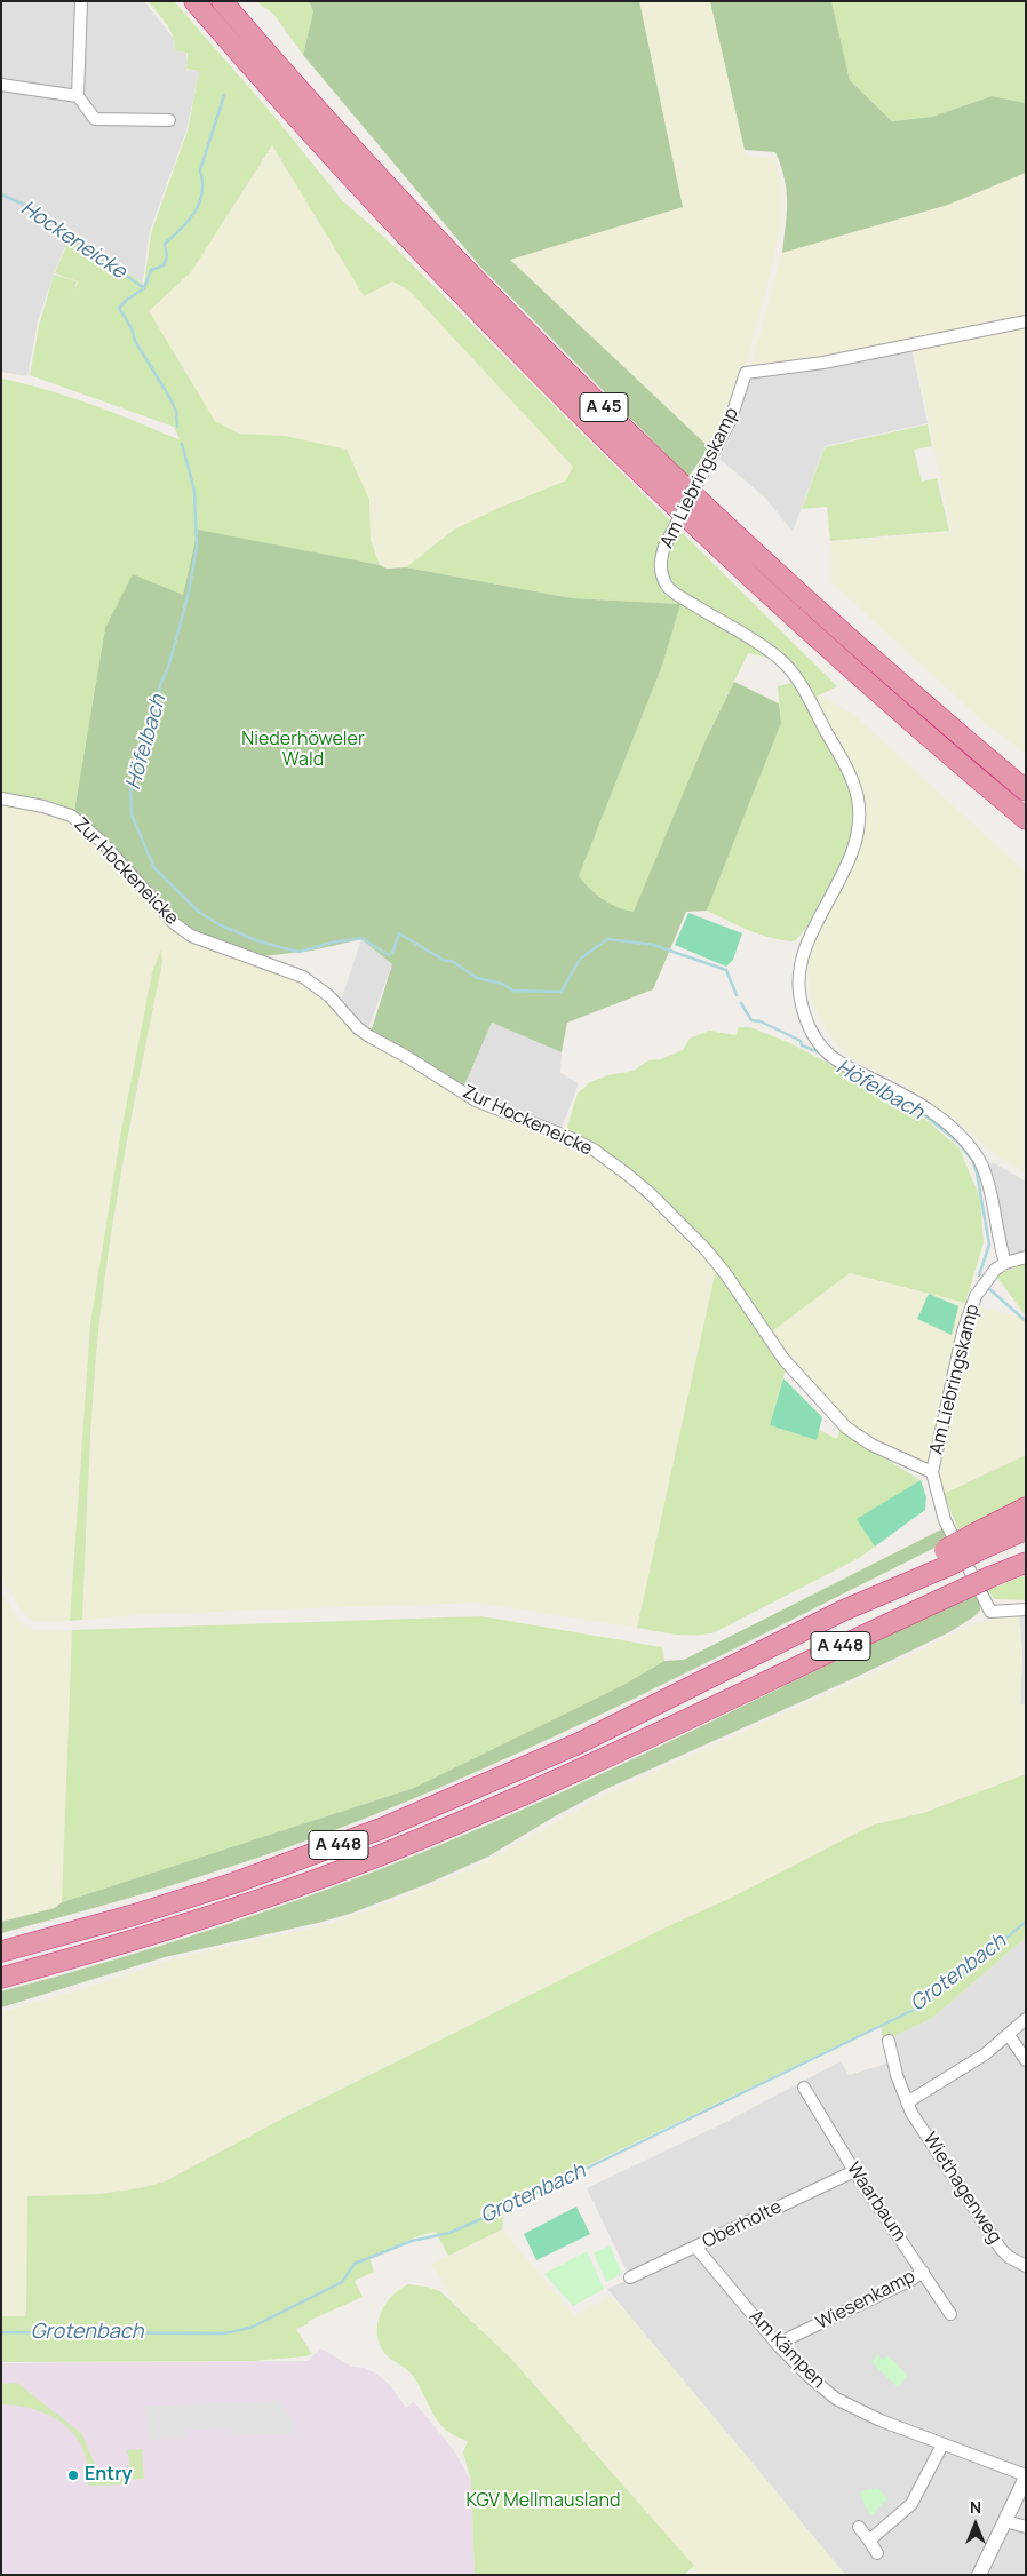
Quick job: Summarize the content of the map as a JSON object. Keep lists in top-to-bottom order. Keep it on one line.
{"streets":{"highway":["A 45","A 448"],"street":["Am Liebringskamp","Zur Hockeneicke","Wiethagenweg","Waarbaum","Oberholte","Wiesenkamp","Am Kämpen"]},"crossings":[["Am Liebringskamp","Zur Hockeneicke"],["Waarbaum","Oberholte"],["Waarbaum","Wiesenkamp"],["Oberholte","Am Kämpen"],["Wiesenkamp","Am Kämpen"]],"water":["Hockeneicke","Höfelbach","Grotenbach"],"parks":["Niederhöweler Wald","KGV Mellmausland"],"places":["Entry"],"north":"top"}
